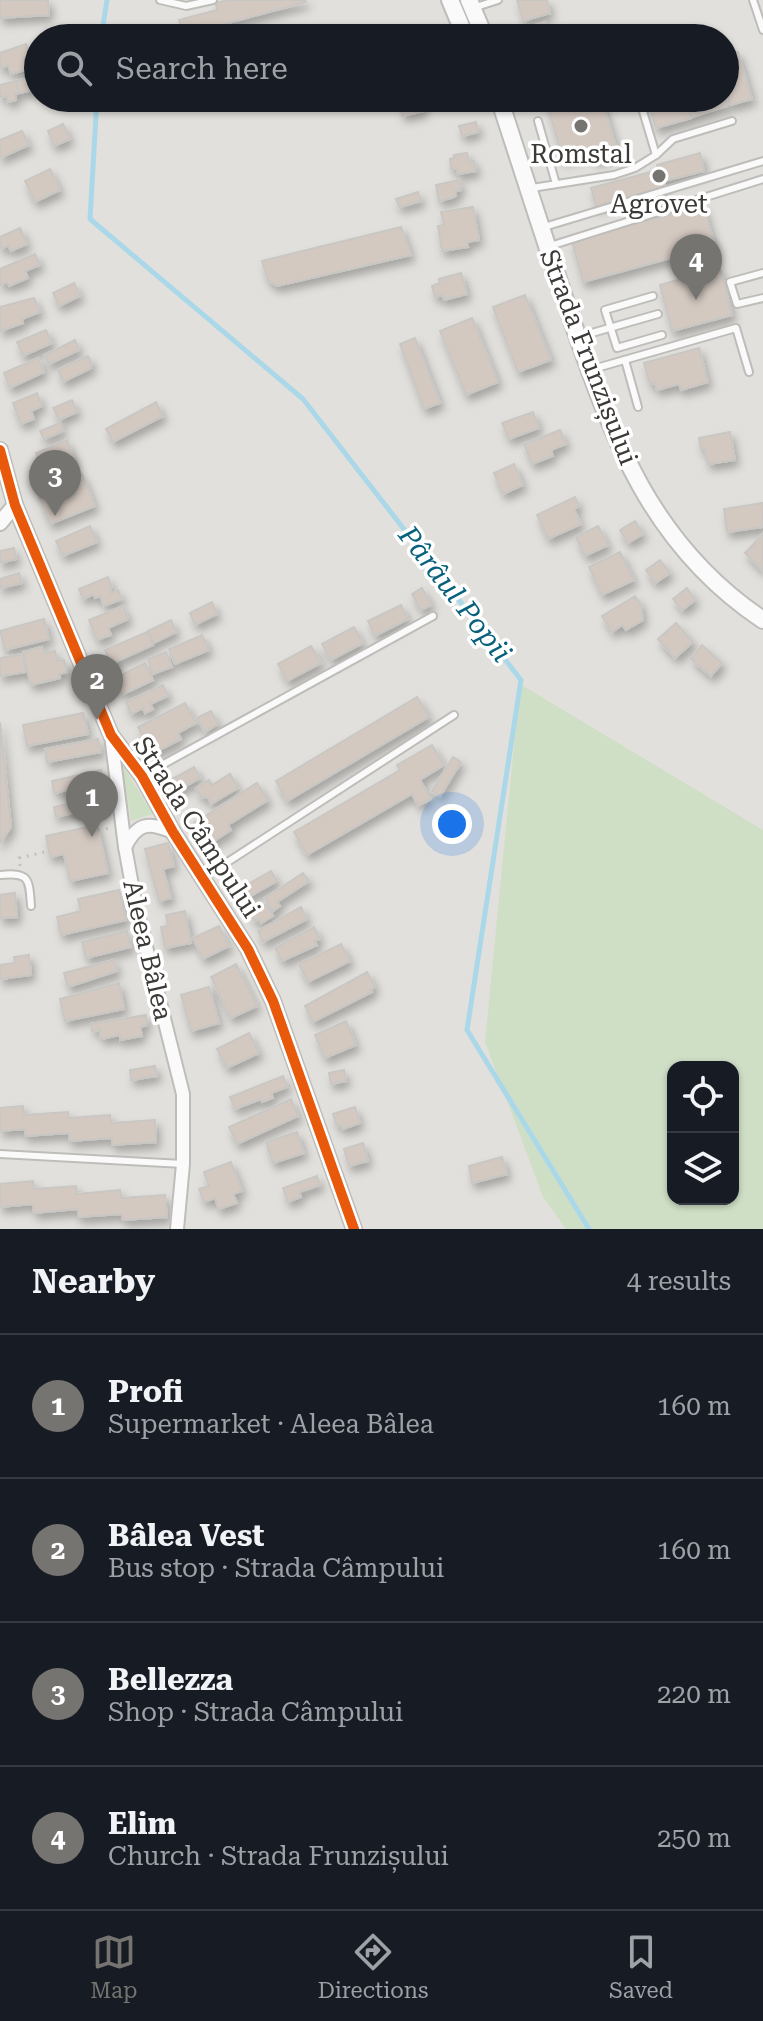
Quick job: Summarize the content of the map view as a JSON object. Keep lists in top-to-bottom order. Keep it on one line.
{"streets":{"main road":["Strada Frunzișului"],"street":["Strada Câmpului","Aleea Bâlea"]},"crossings":[["Strada Câmpului","Aleea Bâlea"]],"water":["Pârâul Popii"],"places":["Romstal","Agrovet"],"page":{"search":"Search here","pins":["4","3","2","1"],"heading":["Nearby","4 results"],"list":[{"mark":"1","name":"Profi","note":"Supermarket · Aleea Bâlea","value":"160 m"},{"mark":"2","name":"Bâlea Vest","note":"Bus stop · Strada Câmpului","value":"160 m"},{"mark":"3","name":"Bellezza","note":"Shop · Strada Câmpului","value":"220 m"},{"mark":"4","name":"Elim","note":"Church · Strada Frunzișului","value":"250 m"}],"nav":["Map","Directions","Saved"]}}
